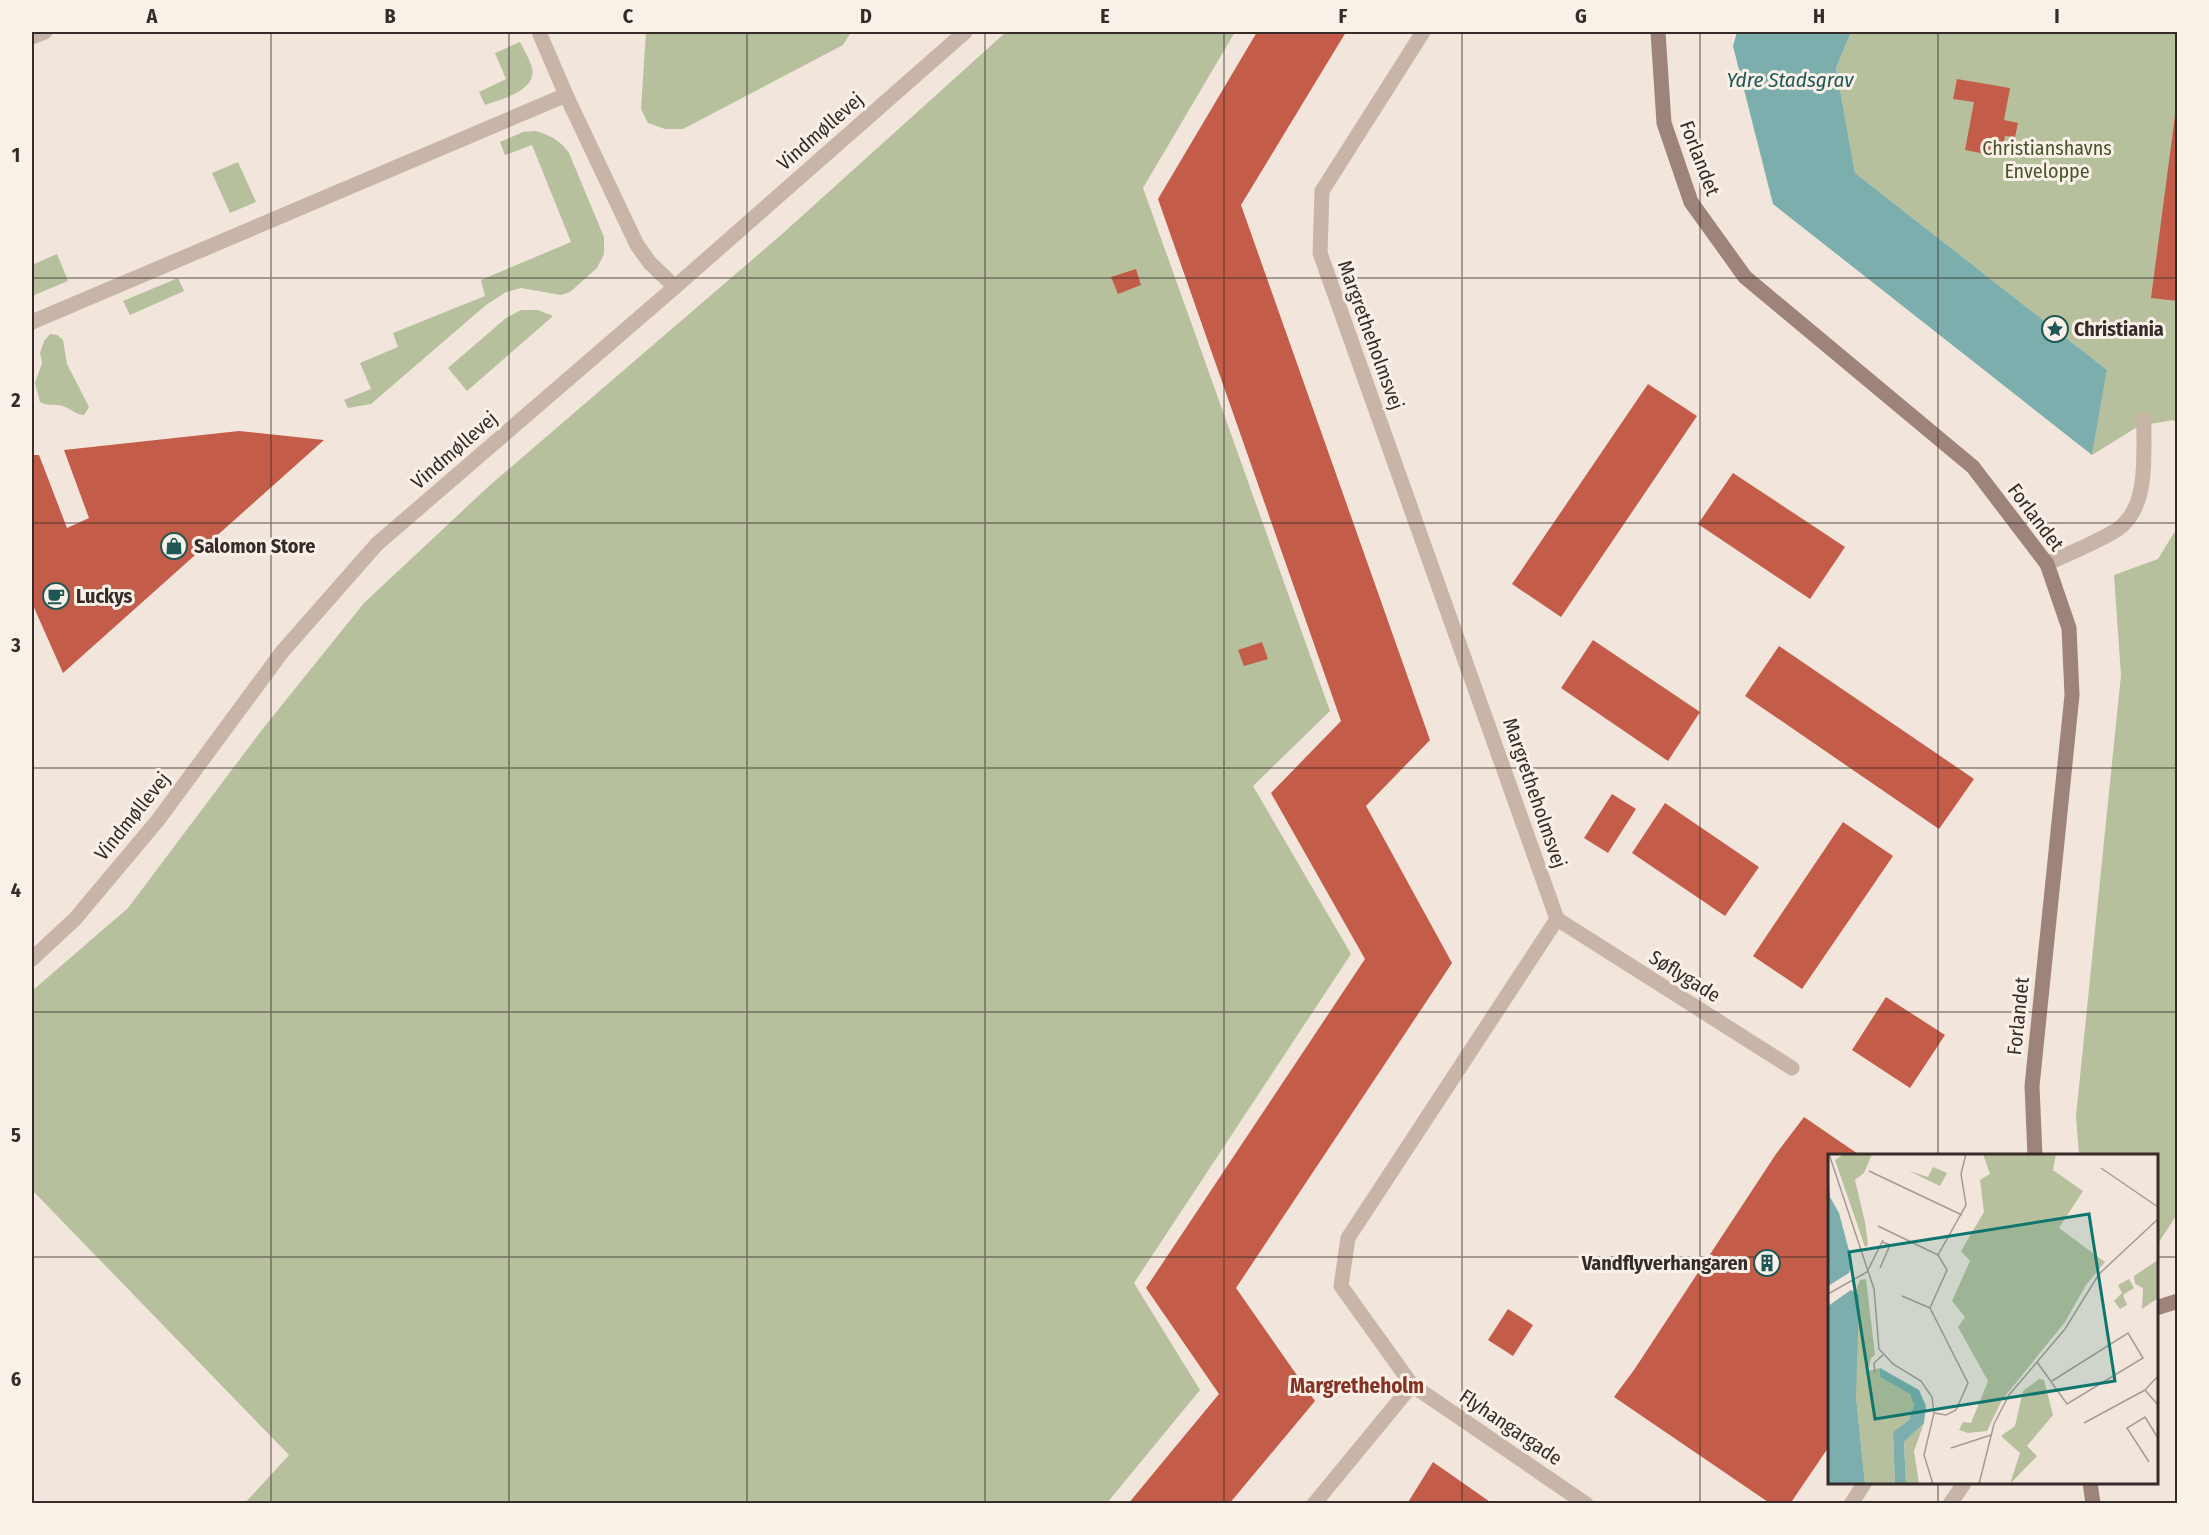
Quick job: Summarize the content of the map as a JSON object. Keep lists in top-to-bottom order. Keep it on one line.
{"streets":{"street":["Vindmøllevej","Forlandet","Margretheholmsvej","Søflygade","Flyhangargade"]},"crossings":[["Margretheholmsvej","Søflygade"]],"districts":["Margretheholm"],"water":["Ydre Stadsgrav"],"parks":["Christianshavns Enveloppe"],"places":{"place":["Christiania"],"shop":["Salomon Store"],"cafe":["Luckys"],"building":["Vandflyverhangaren"]},"grid":{"columns":["A","B","C","D","E","F","G","H","I"],"rows":["1","2","3","4","5","6"]}}
